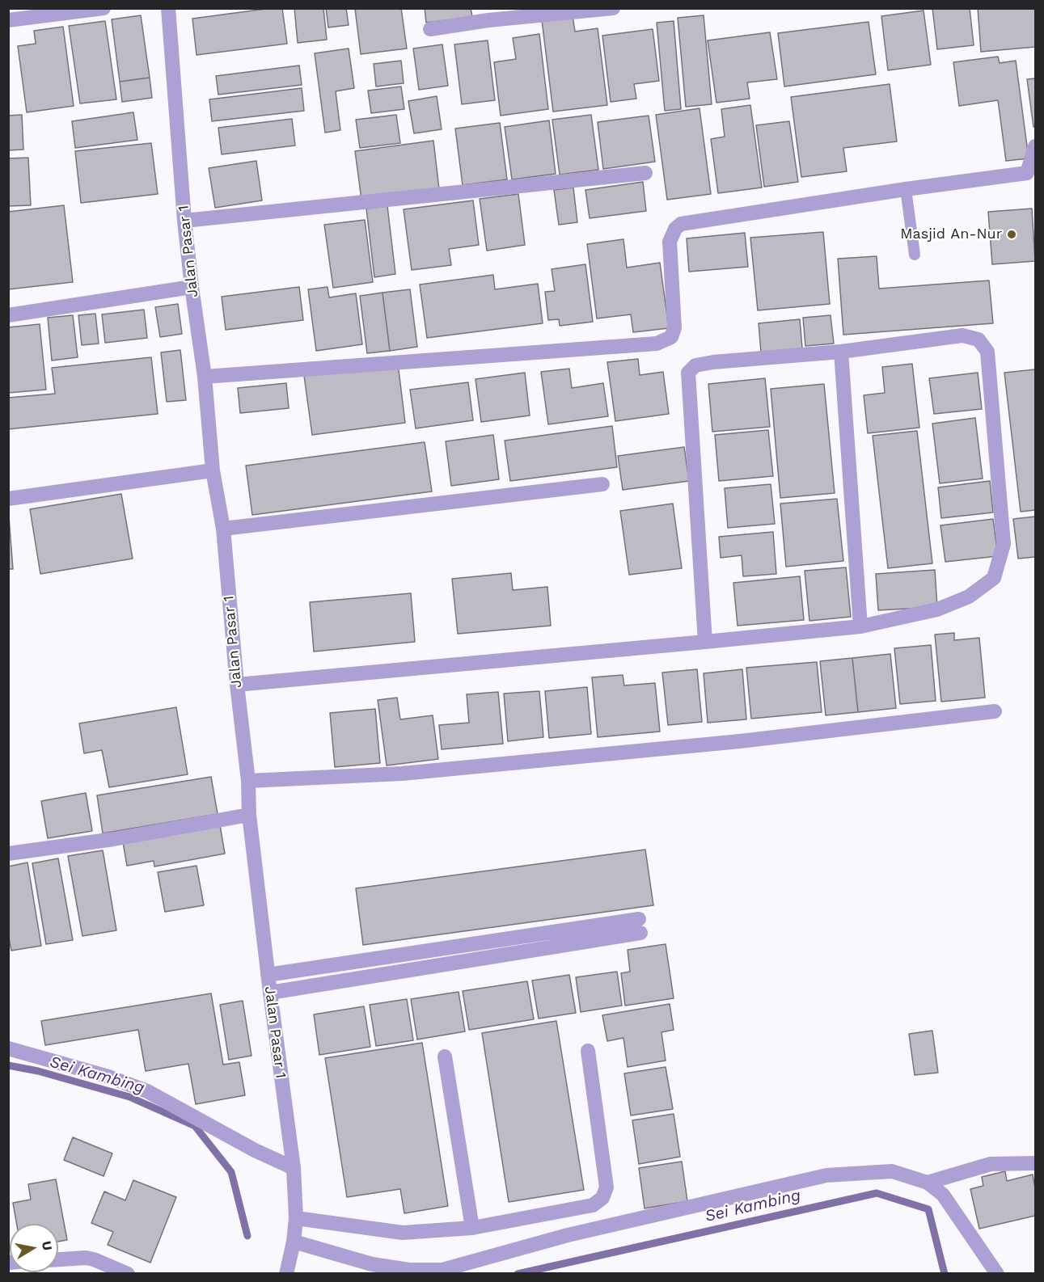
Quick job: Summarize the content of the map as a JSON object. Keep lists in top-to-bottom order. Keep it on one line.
{"streets":{"street":["Jalan Pasar 1"]},"water":["Sei Kambing"],"places":["Masjid An-Nur"],"north":"right"}
